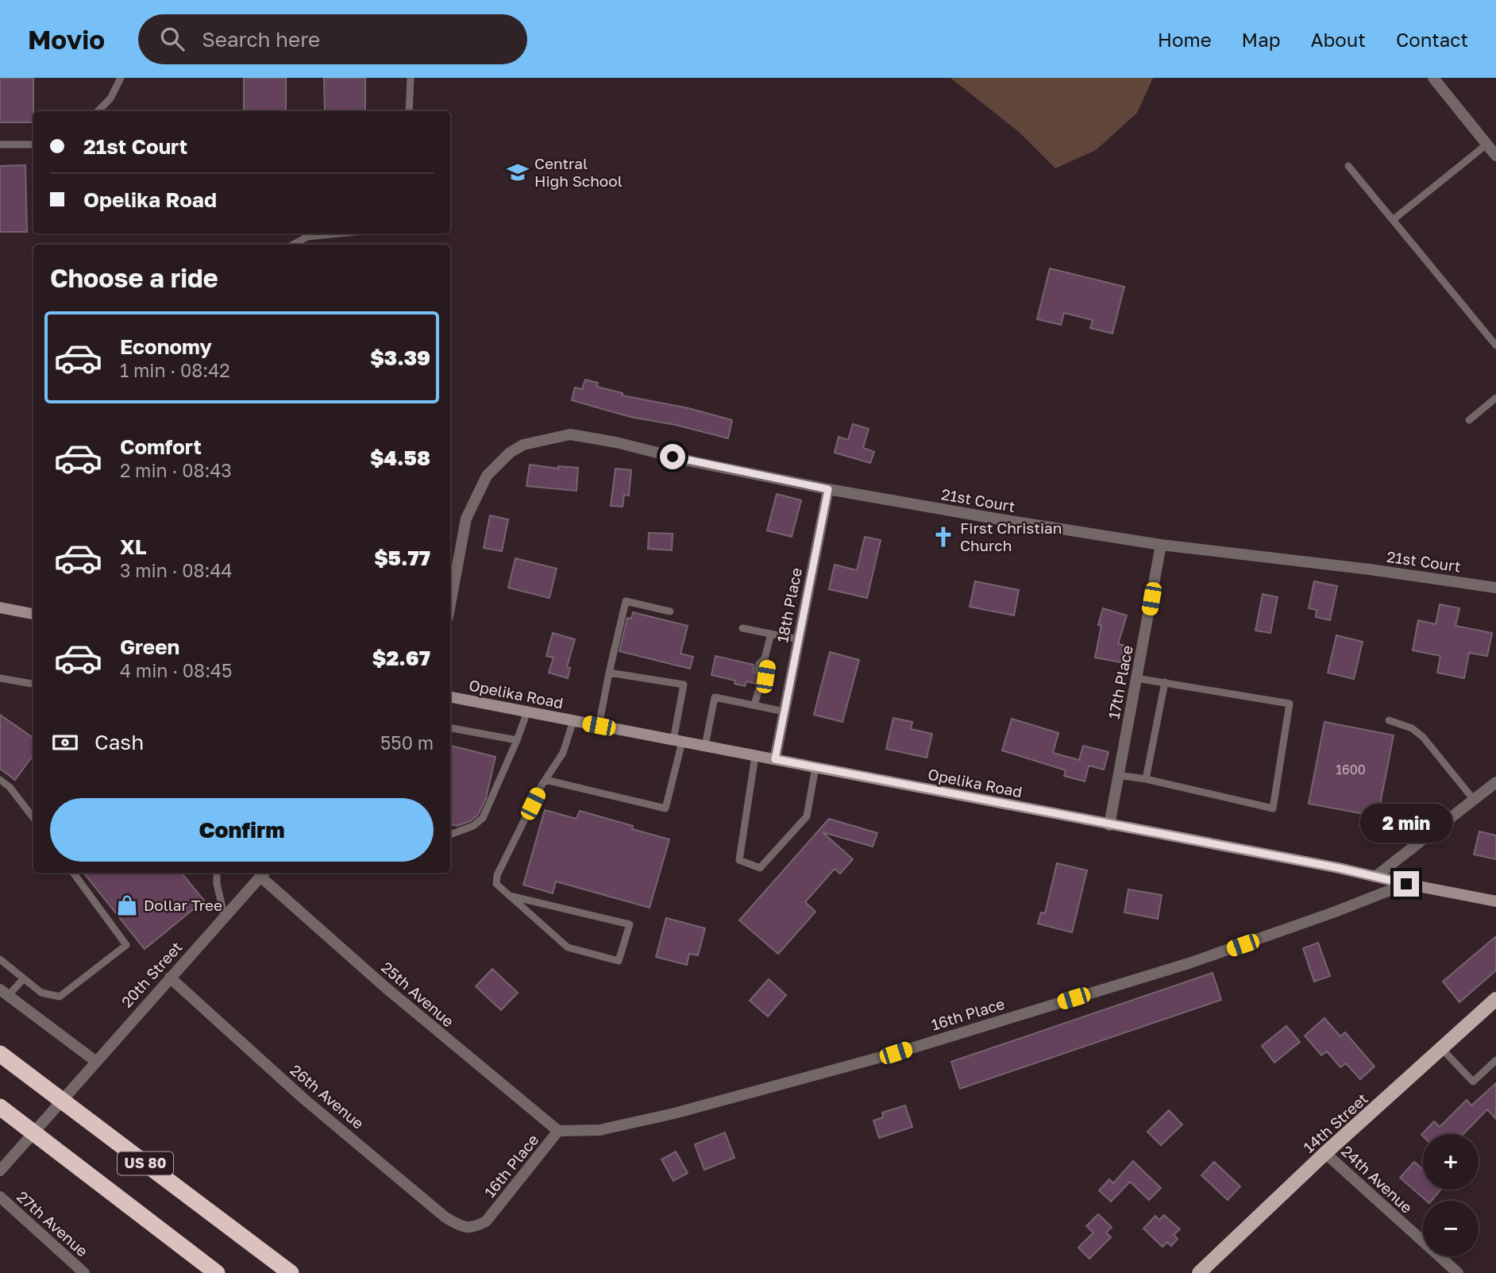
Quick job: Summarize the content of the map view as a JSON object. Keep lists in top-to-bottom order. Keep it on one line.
{"streets":{"highway":["US 80"],"main road":["Opelika Road","14th Street"],"street":["21st Court","18th Place","17th Place","20th Street","25th Avenue","16th Place","26th Avenue","24th Avenue","27th Avenue"]},"crossings":[["21st Court","18th Place"],["21st Court","17th Place"],["18th Place","Opelika Road"],["17th Place","Opelika Road"],["Opelika Road","16th Place"],["20th Street","25th Avenue"],["20th Street","26th Avenue"],["20th Street","US 80"],["25th Avenue","16th Place"],["16th Place","26th Avenue"],["14th Street","24th Avenue"]],"places":{"school or university":["Central High School"],"church":["First Christian Church"],"shop":["Dollar Tree"]},"house_numbers":["1600"],"page":{"header":"Movio","search":"Search here","nav":["Home","Map","About","Contact"],"banner":["21st Court","Opelika Road"],"heading":"Choose a ride","list":[{"name":"Economy","note":"1 min · 08:42","value":"$3.39"},{"name":"Comfort","note":"2 min · 08:43","value":"$4.58"},{"name":"XL","note":"3 min · 08:44","value":"$5.77"},{"name":"Green","note":"4 min · 08:45","value":"$2.67"}],"pay":["Cash","550 m"],"buttons":"Confirm","bubble":"2 min","map_buttons":["+","−"]}}
